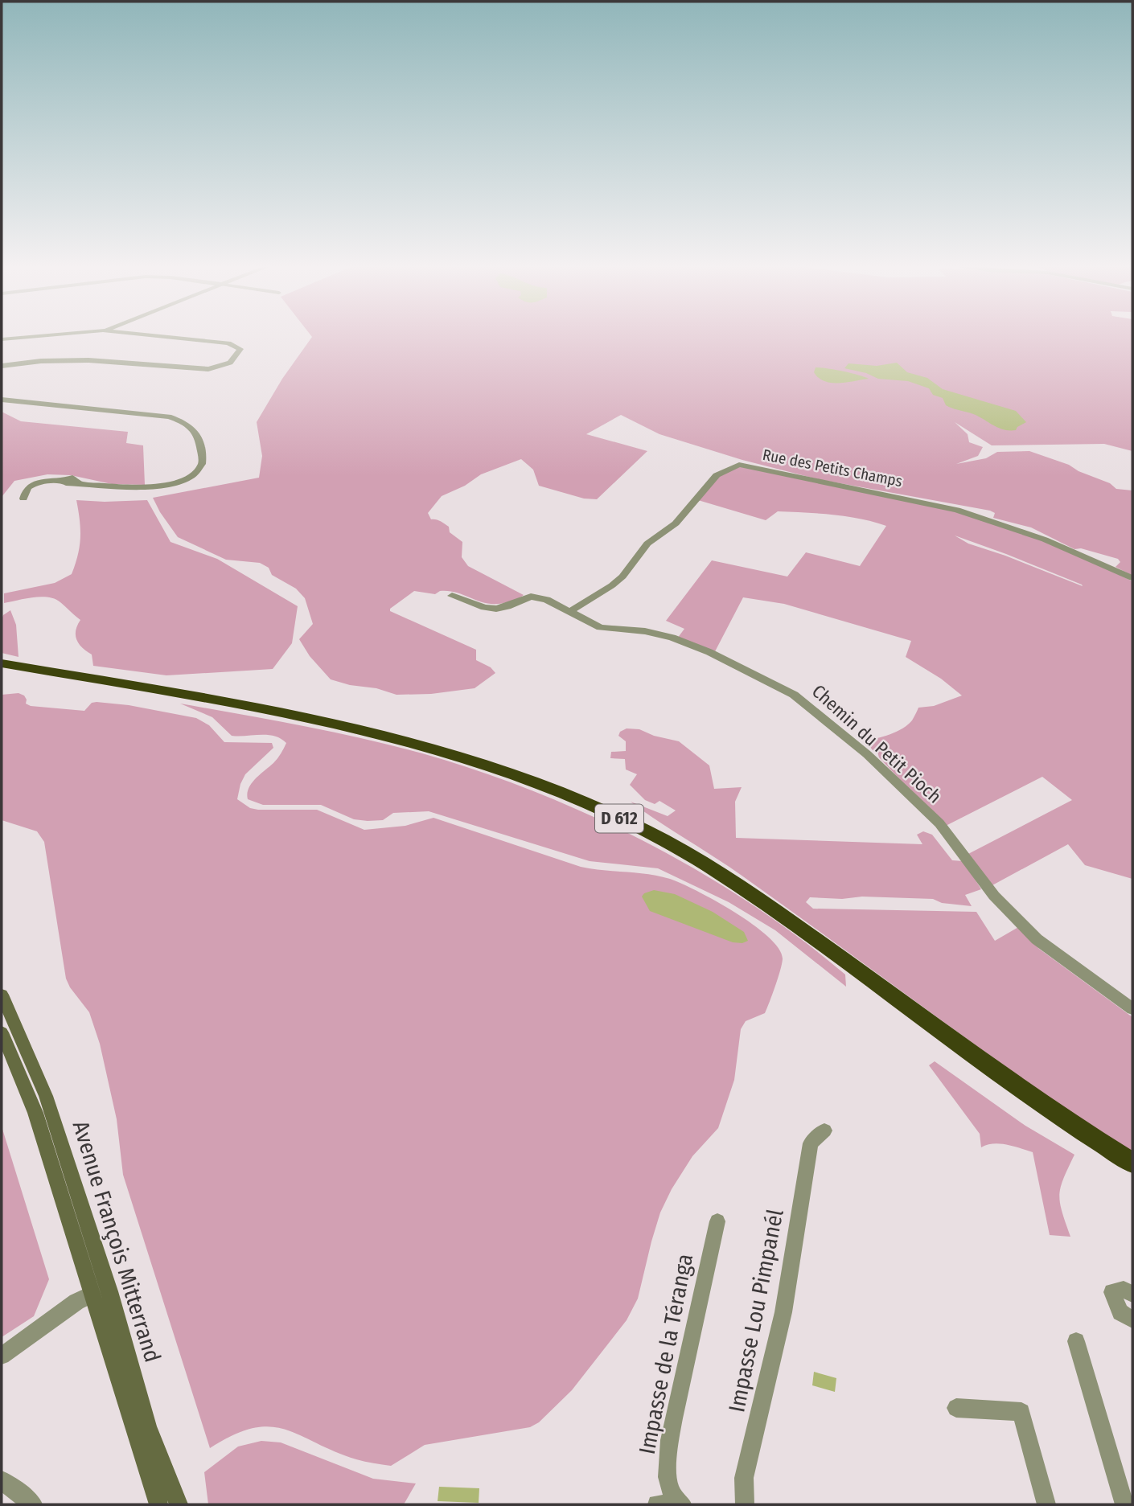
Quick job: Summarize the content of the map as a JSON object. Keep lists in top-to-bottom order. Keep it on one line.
{"streets":{"highway":["D 612"],"main road":["Avenue François Mitterrand"],"street":["Rue des Petits Champs","Chemin du Petit Pioch","Impasse Lou Pimpanél","Impasse de la Téranga"]},"crossings":[["Rue des Petits Champs","Chemin du Petit Pioch"]]}
